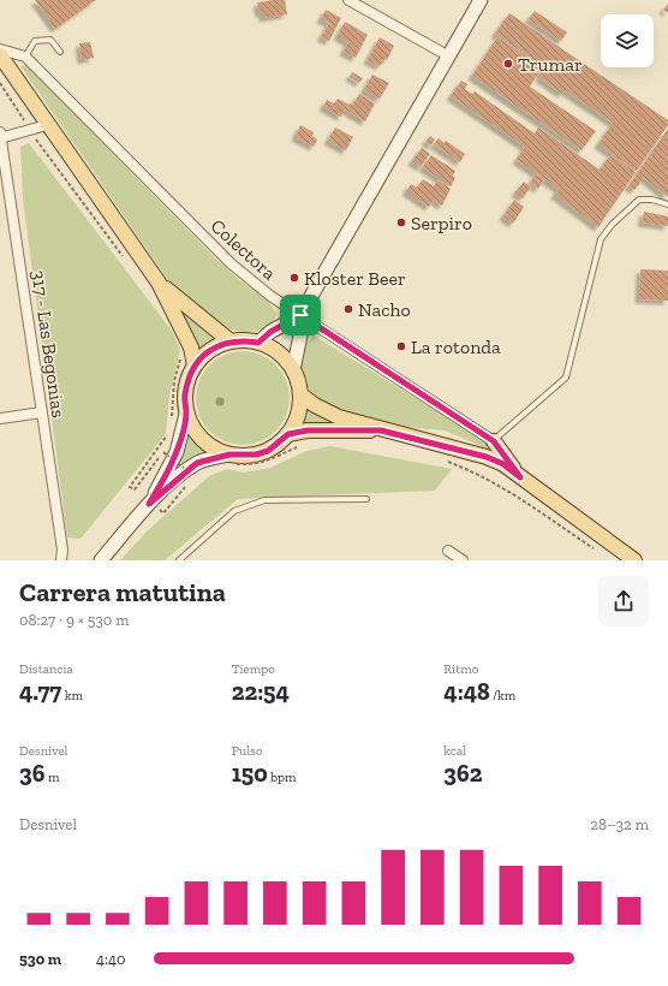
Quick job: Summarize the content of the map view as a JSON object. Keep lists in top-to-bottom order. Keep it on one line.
{"streets":{"street":["Colectora","317 - Las Begonias"]},"places":["Trumar","Serpiro","Kloster Beer","Nacho","La rotonda"],"page":{"heading":["Carrera matutina","08:27 · 9 × 530 m"],"stats":[["Distancia","4.77 km"],["Tiempo","22:54"],["Ritmo","4:48 /km"],["Desnivel","36 m"],["Pulso","150 bpm"],["kcal","362"]],"chart":["Desnivel","28–32 m"],"list":[{"name":"530 m","note":"4:40"}]}}
